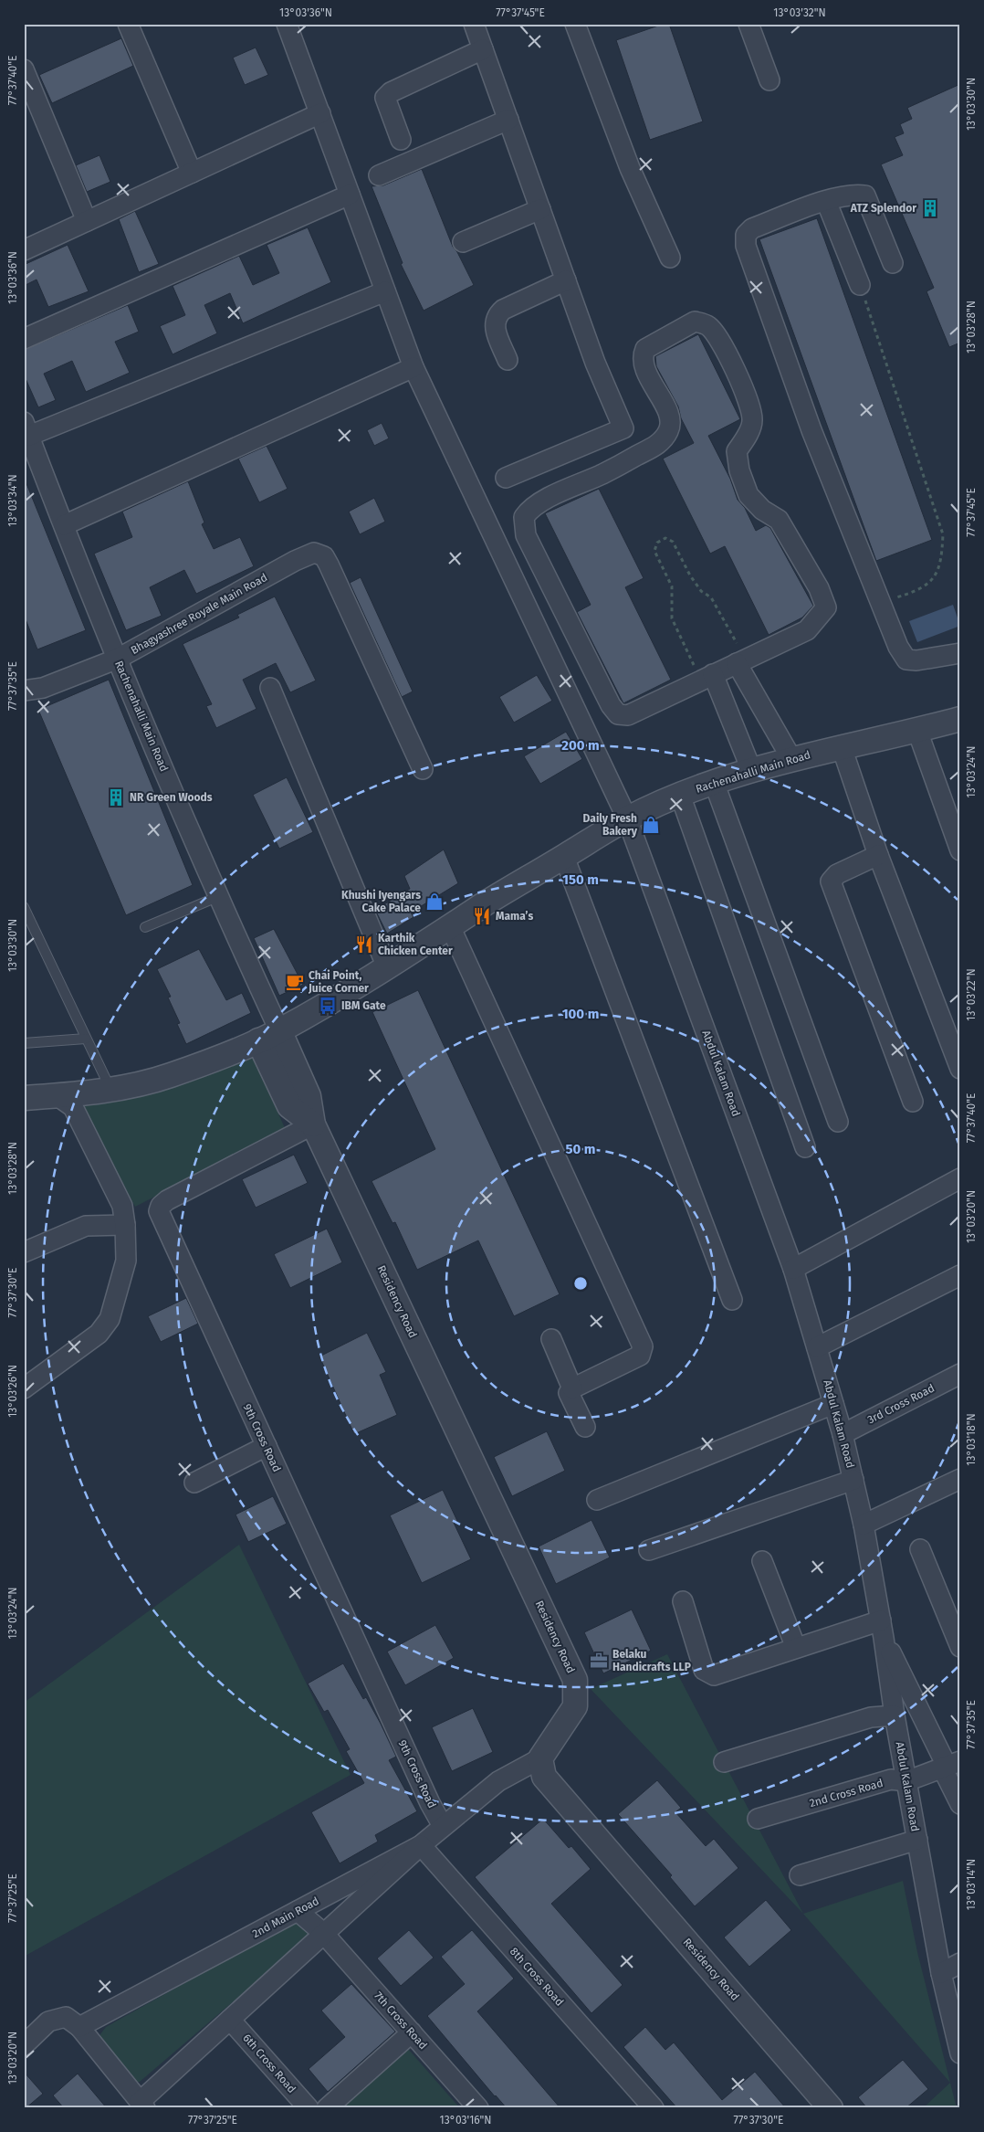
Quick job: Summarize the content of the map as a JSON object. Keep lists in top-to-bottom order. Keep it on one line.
{"streets":{"street":["Bhagyashree Royale Main Road","Rachenahalli Main Road","Abdul Kalam Road","Residency Road","3rd Cross Road","9th Cross Road","2nd Cross Road","2nd Main Road","8th Cross Road","7th Cross Road","6th Cross Road"]},"crossings":[["Bhagyashree Royale Main Road","Rachenahalli Main Road"],["Rachenahalli Main Road","Abdul Kalam Road"],["Rachenahalli Main Road","Residency Road"],["Abdul Kalam Road","3rd Cross Road"],["Abdul Kalam Road","2nd Cross Road"],["Residency Road","9th Cross Road"],["Residency Road","2nd Main Road"],["9th Cross Road","2nd Main Road"],["2nd Main Road","8th Cross Road"],["2nd Main Road","7th Cross Road"]],"places":{"building":["ATZ Splendor","NR Green Woods"],"shop":["Daily Fresh Bakery","Khushi Iyengars Cake Palace"],"restaurant":["Mama’s","Karthik Chicken Center"],"cafe":["Chai Point, Juice Corner"],"bus stop":["IBM Gate"],"office":["Belaku Handicrafts LLP"]},"coordinates":["13°03'36\"N","77°37'45\"E","13°03'32\"N","77°37'40\"E","13°03'30\"N","13°03'28\"N","13°03'34\"N","77°37'35\"E","13°03'24\"N","13°03'22\"N","13°03'20\"N","77°37'30\"E","13°03'26\"N","13°03'18\"N","13°03'14\"N","77°37'25\"E","13°03'16\"N"],"rings":["200 m","150 m","100 m","50 m"]}
